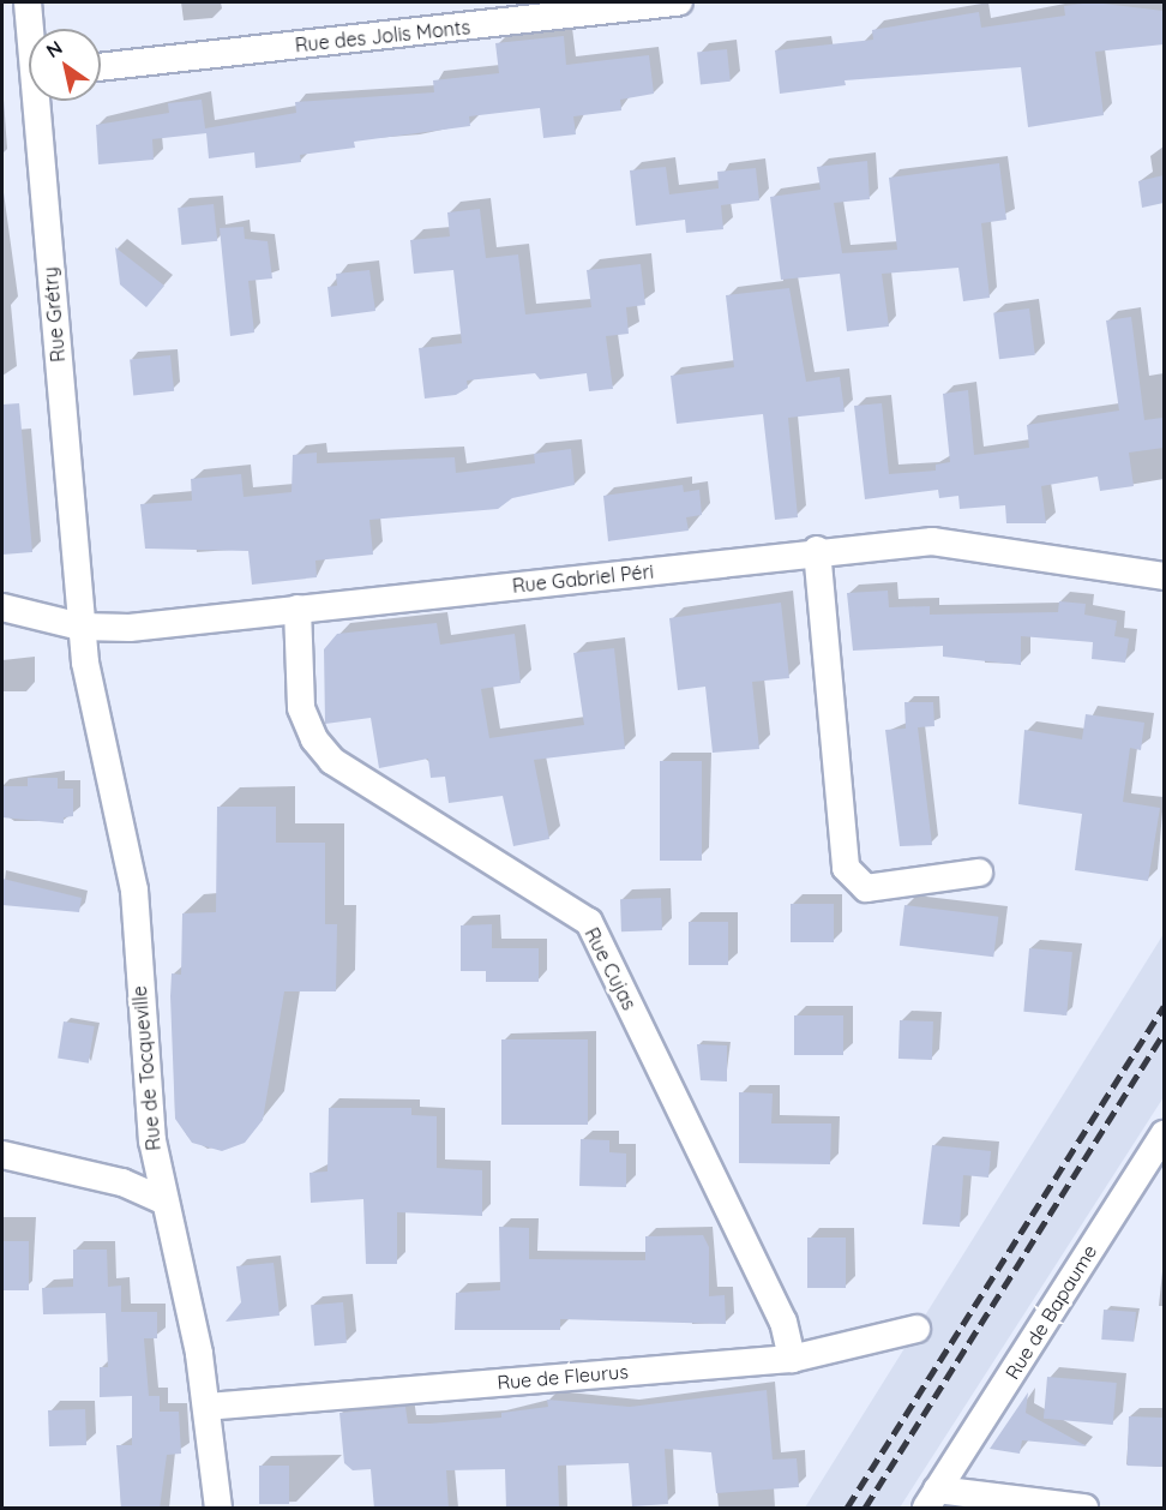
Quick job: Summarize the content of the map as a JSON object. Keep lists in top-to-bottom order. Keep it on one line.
{"streets":{"street":["Rue des Jolis Monts","Rue Grétry","Rue Gabriel Péri","Rue Cujas","Rue de Tocqueville","Rue de Bapaume","Rue de Fleurus"]},"crossings":[["Rue Grétry","Rue Gabriel Péri"],["Rue Grétry","Rue de Tocqueville"],["Rue Gabriel Péri","Rue Cujas"],["Rue Gabriel Péri","Rue de Tocqueville"],["Rue Cujas","Rue de Fleurus"],["Rue de Tocqueville","Rue de Fleurus"]],"north":"top left"}
